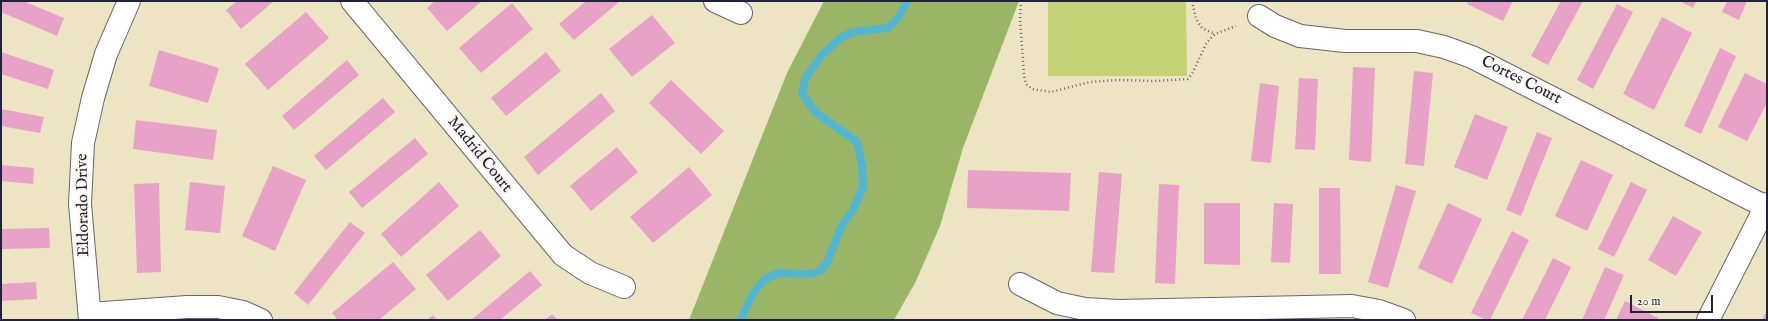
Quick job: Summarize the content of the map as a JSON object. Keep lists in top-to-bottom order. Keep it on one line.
{"streets":{"street":["Cortes Court","Madrid Court","Eldorado Drive"]},"scale_bar":"20 m"}
